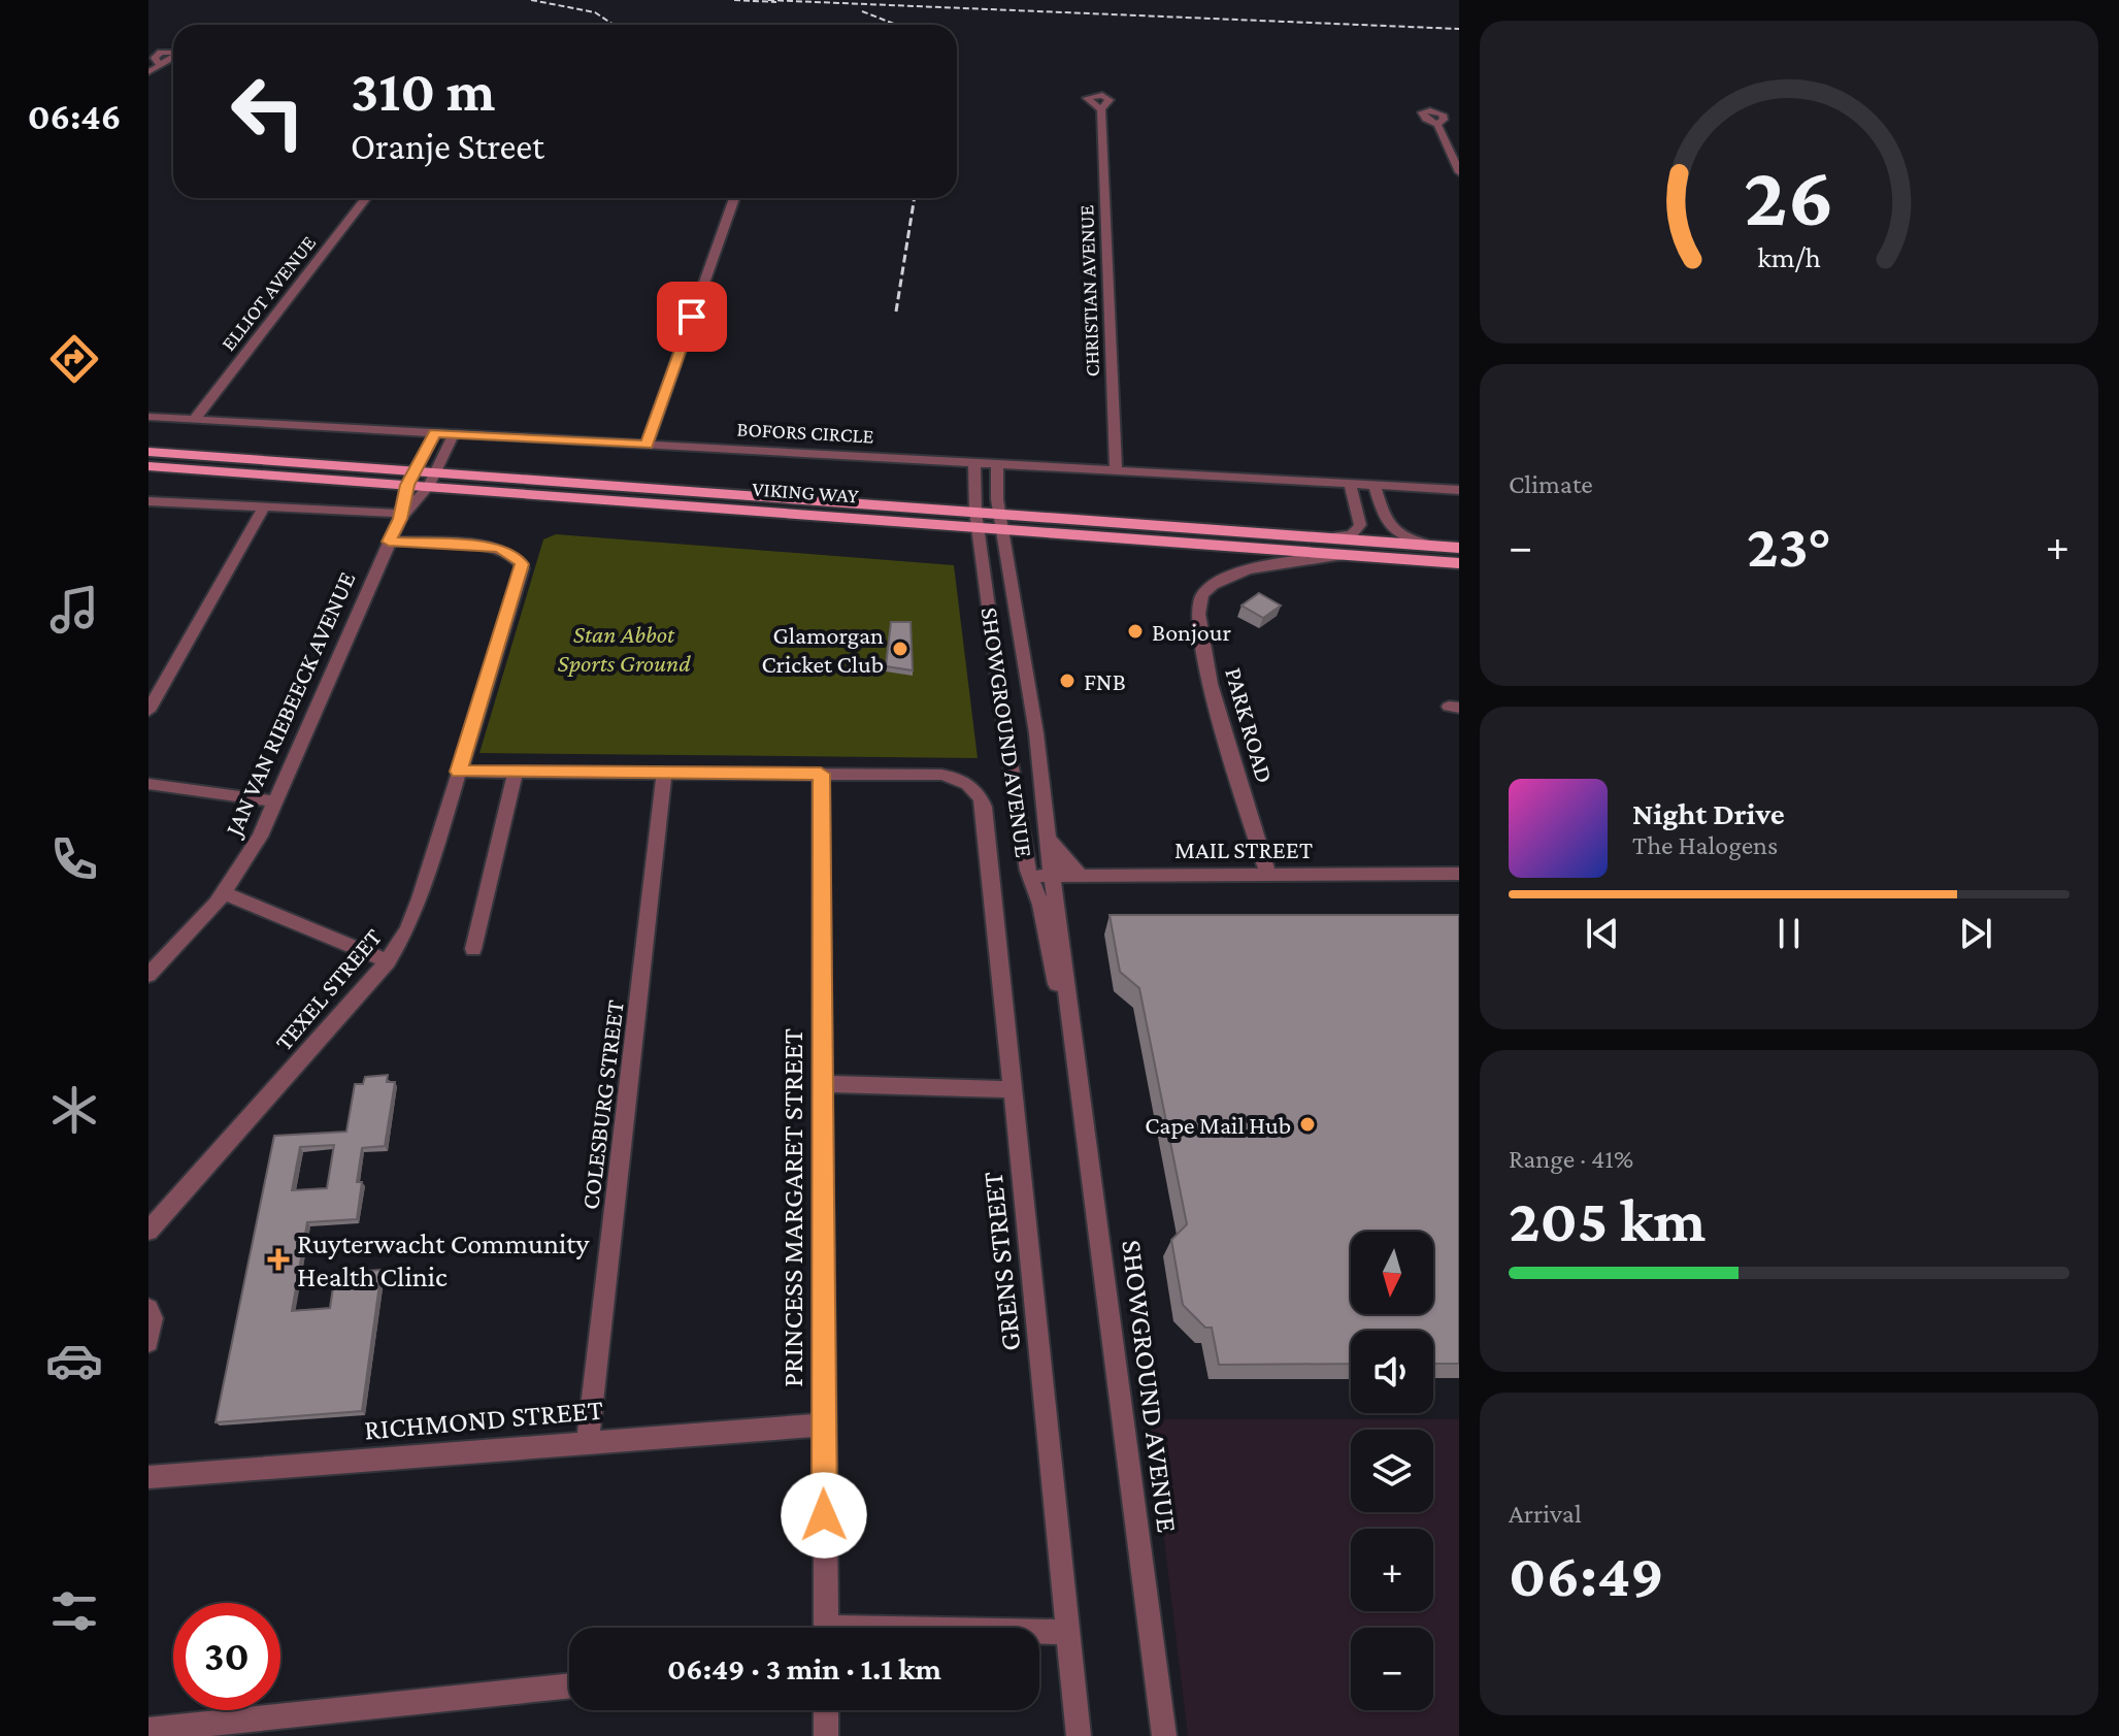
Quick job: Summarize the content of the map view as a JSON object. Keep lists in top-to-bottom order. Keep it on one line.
{"streets":{"main road":["VIKING WAY"],"street":["CHRISTIAN AVENUE","ELLIOT AVENUE","BOFORS CIRCLE","JAN VAN RIEBEECK AVENUE","PARK ROAD","SHOWGROUND AVENUE","MAIL STREET","TEXEL STREET","COLESBURG STREET","PRINCESS MARGARET STREET","GRENS STREET","RICHMOND STREET"]},"crossings":[["CHRISTIAN AVENUE","BOFORS CIRCLE"],["ELLIOT AVENUE","BOFORS CIRCLE"],["BOFORS CIRCLE","JAN VAN RIEBEECK AVENUE"],["BOFORS CIRCLE","SHOWGROUND AVENUE"],["VIKING WAY","JAN VAN RIEBEECK AVENUE"],["VIKING WAY","PARK ROAD"],["VIKING WAY","SHOWGROUND AVENUE"],["JAN VAN RIEBEECK AVENUE","TEXEL STREET"],["PARK ROAD","MAIL STREET"],["SHOWGROUND AVENUE","MAIL STREET"],["COLESBURG STREET","RICHMOND STREET"],["PRINCESS MARGARET STREET","GRENS STREET"],["PRINCESS MARGARET STREET","RICHMOND STREET"]],"parks":["Stan Abbot Sports Ground"],"places":{"other":["Bonjour","Glamorgan Cricket Club","FNB","Cape Mail Hub"],"health":["Ruyterwacht Community Health Clinic"]},"north":"bottom","page":{"tabs":"06:46","turn":["310 m","Oranje Street"],"tile":["Climate",["Range · 41%","205 km"],["Arrival","06:49"]],"heat":["−","23°","+"],"song":["Night Drive","The Halogens"],"map_buttons":["+","−"],"limit":"30","trip":"06:49 · 3 min · 1.1 km","gauge":["26","km/h"]}}
